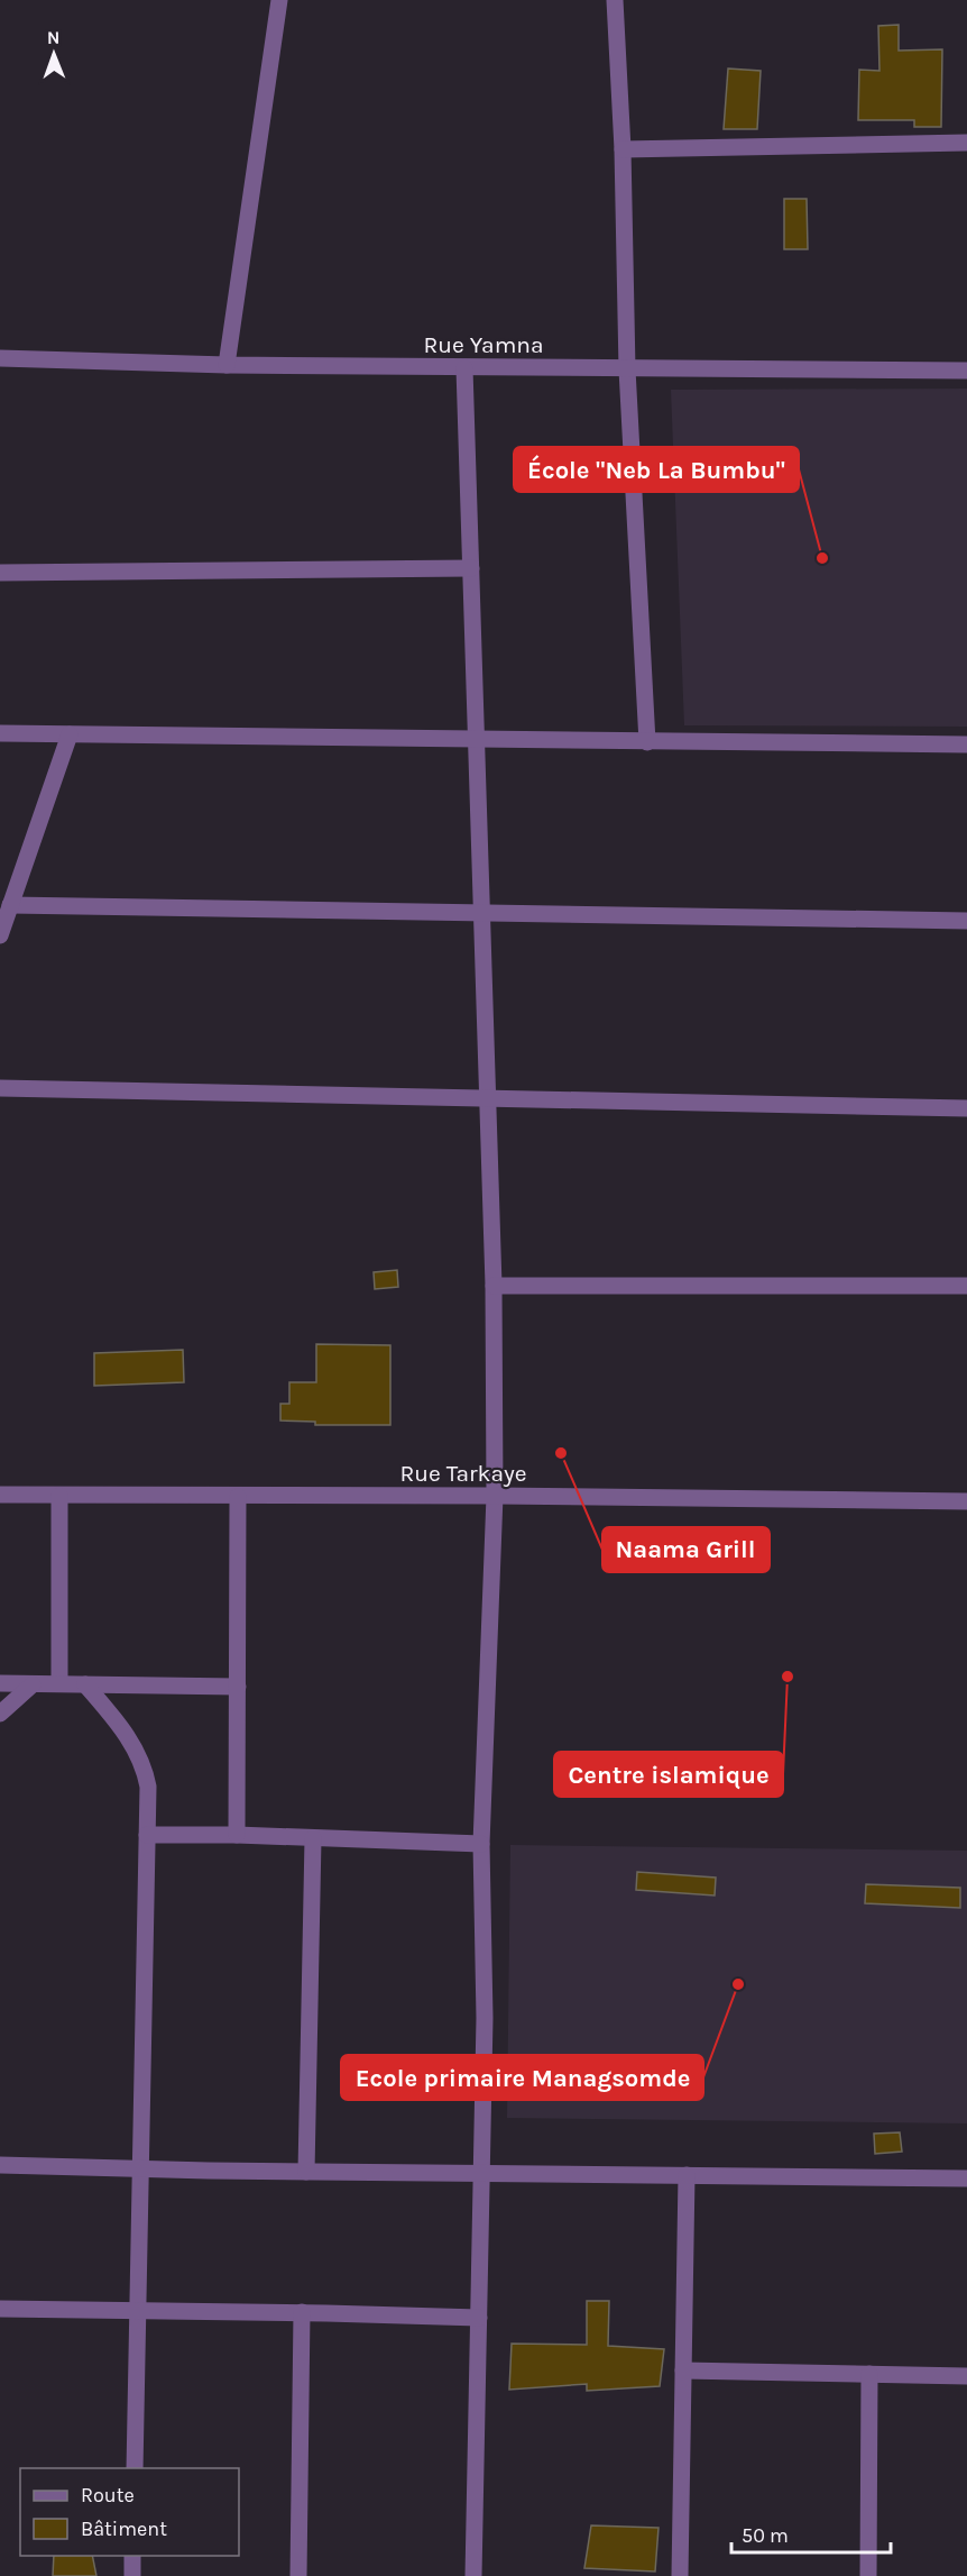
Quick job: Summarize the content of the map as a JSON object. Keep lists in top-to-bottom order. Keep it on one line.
{"streets":{"street":["Rue Yamna","Rue Tarkaye"]},"places":["École \"Neb La Bumbu\"","Naama Grill","Centre islamique","Ecole primaire Managsomde"],"legend":["Route","Bâtiment"],"scale_bar":"50 m","north":"top"}
